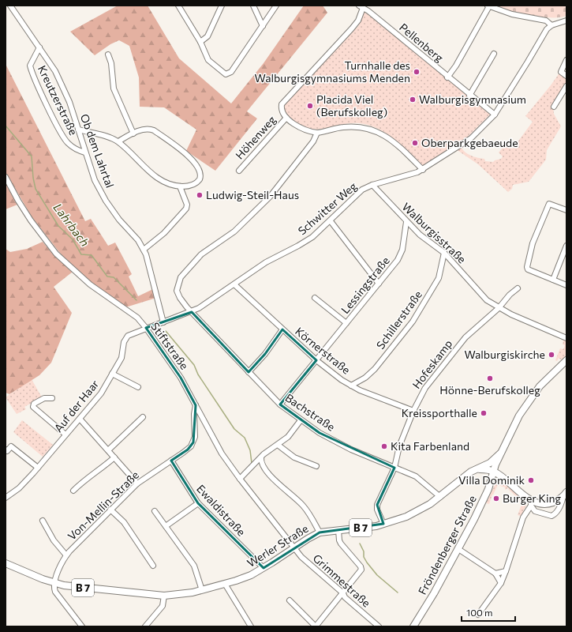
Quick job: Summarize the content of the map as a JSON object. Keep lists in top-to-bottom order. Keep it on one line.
{"streets":{"main road":["B 7","Fröndenberger Straße","Werler Straße"],"street":["Pellenberg","Kreutzerstraße","Höhenweg","Ob dem Lahrtal","Schwitter Weg","Walburgisstraße","Lessingstraße","Schillerstraße","Stiftstraße","Körnerstraße","Hofeskamp","Auf der Haar","Bachstraße","Von-Mellin-Straße","Ewaldistraße","Grimmestraße"]},"crossings":[["Pellenberg","Schwitter Weg"],["Kreutzerstraße","Ob dem Lahrtal"],["Ob dem Lahrtal","Schwitter Weg"],["Schwitter Weg","Walburgisstraße"],["Schwitter Weg","Stiftstraße"],["Schwitter Weg","Körnerstraße"],["Schwitter Weg","Auf der Haar"],["Schwitter Weg","Bachstraße"],["Walburgisstraße","Lessingstraße"],["Walburgisstraße","Schillerstraße"],["Walburgisstraße","Hofeskamp"],["Lessingstraße","Körnerstraße"],["Lessingstraße","Bachstraße"],["Schillerstraße","Körnerstraße"],["Stiftstraße","Auf der Haar"],["Stiftstraße","Von-Mellin-Straße"],["Stiftstraße","Werler Straße"],["Stiftstraße","Grimmestraße"],["Körnerstraße","Hofeskamp"],["Hofeskamp","Bachstraße"],["Hofeskamp","Werler Straße"],["Bachstraße","Werler Straße"],["Von-Mellin-Straße","Ewaldistraße"],["Von-Mellin-Straße","Werler Straße"],["Ewaldistraße","Werler Straße"],["Fröndenberger Straße","Werler Straße"],["Werler Straße","Grimmestraße"]],"water":["Lahrbach"],"places":["Turnhalle des Walburgisgymnasiums Menden","Walburgisgymnasium","Placida Viel (Berufskolleg)","Oberparkgebaeude","Ludwig-Steil-Haus","Walburgiskirche","Hönne-Berufskolleg","Kreissporthalle","Kita Farbenland","Villa Dominik","Burger King"],"scale_bar":"100 m"}
